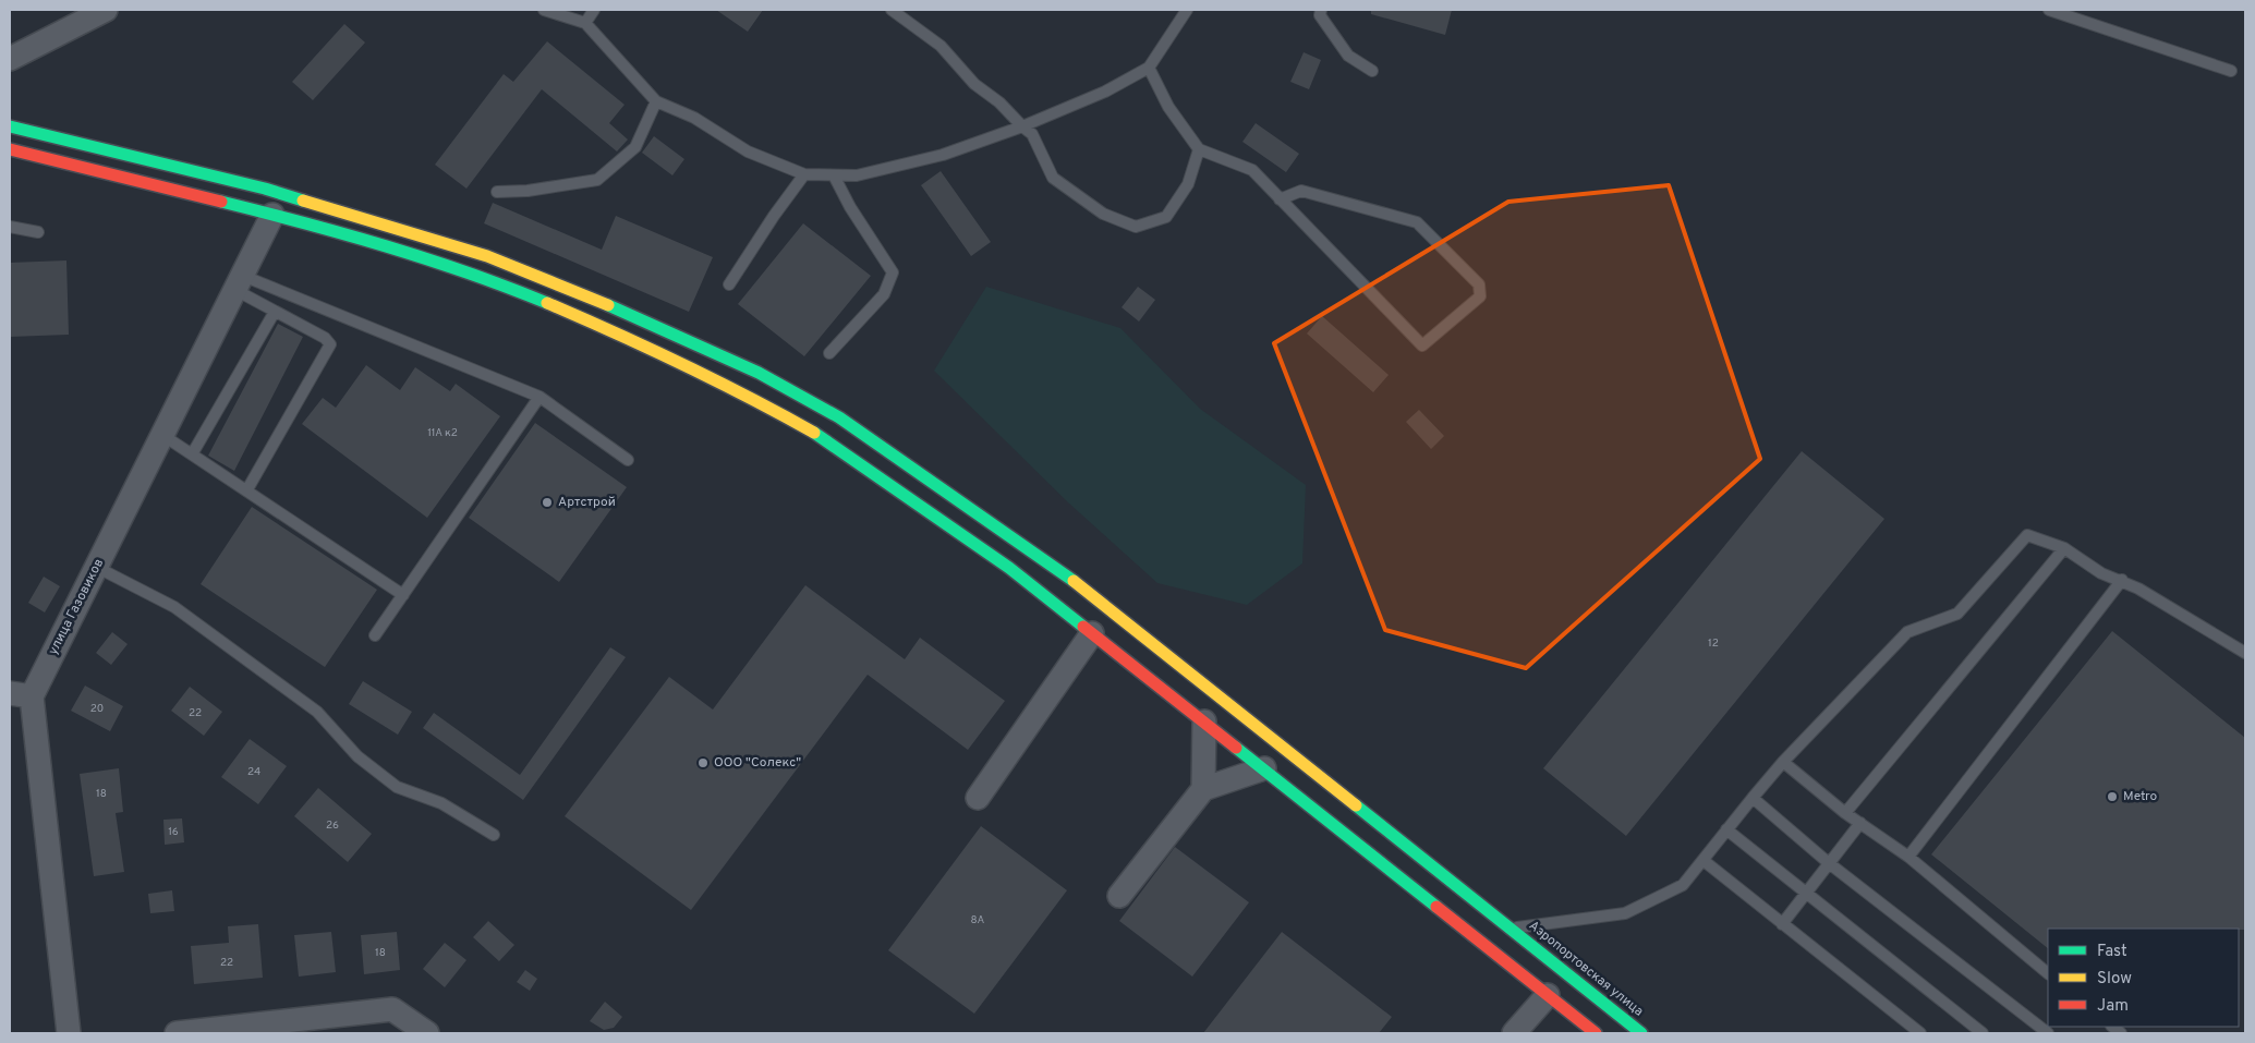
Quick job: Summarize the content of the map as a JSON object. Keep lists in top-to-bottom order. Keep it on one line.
{"streets":{"main road":["Аэропортовская улица"],"street":["улица Газовиков"]},"places":["Артстрой","ООО \"Солекс\"","Metro"],"house_numbers":["11А к2","12","20","22","24","18","26","16","8А","18","22"],"legend":["Fast","Slow","Jam"]}
